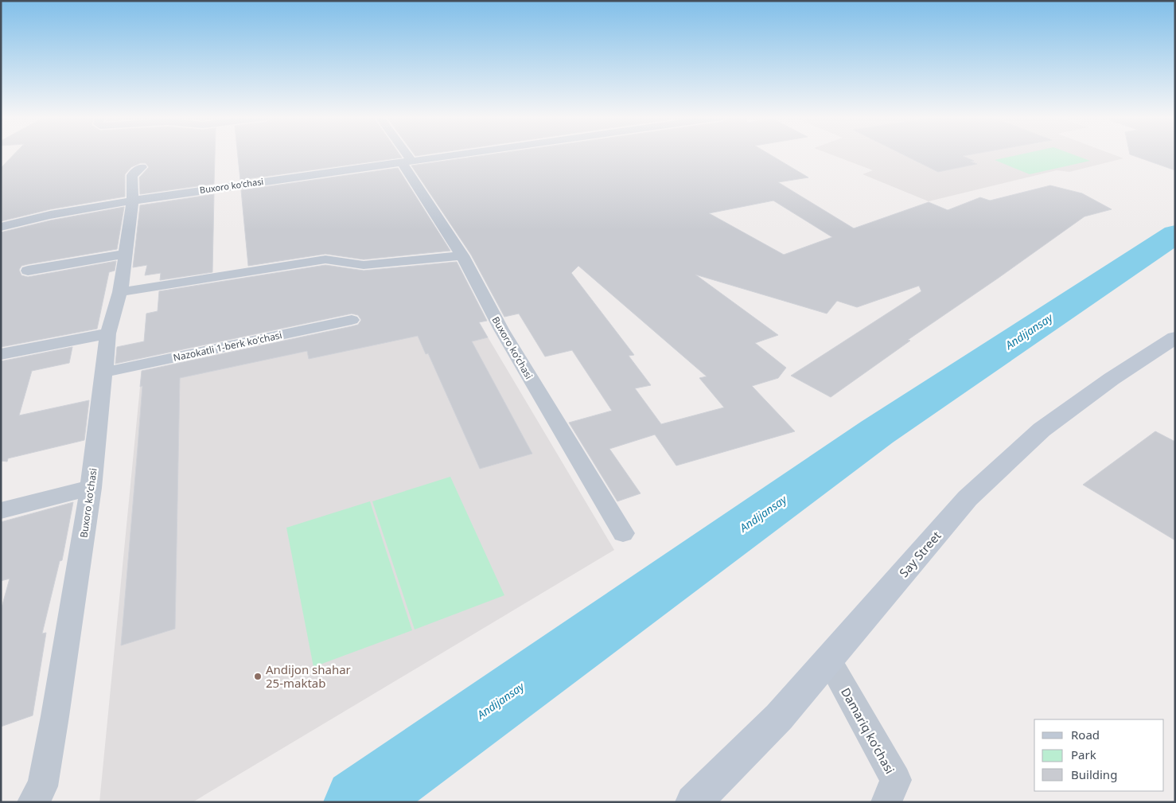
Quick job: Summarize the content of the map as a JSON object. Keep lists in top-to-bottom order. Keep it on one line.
{"streets":{"main road":["Say Street"],"street":["Buxoro koʻchasi","Nazokatli 1-berk koʻchasi","Damariq koʻchasi"]},"crossings":[["Buxoro koʻchasi","Nazokatli 1-berk koʻchasi"],["Say Street","Damariq koʻchasi"]],"water":["Andijansay"],"places":["Andijon shahar 25-maktab"],"legend":["Road","Park","Building"]}
